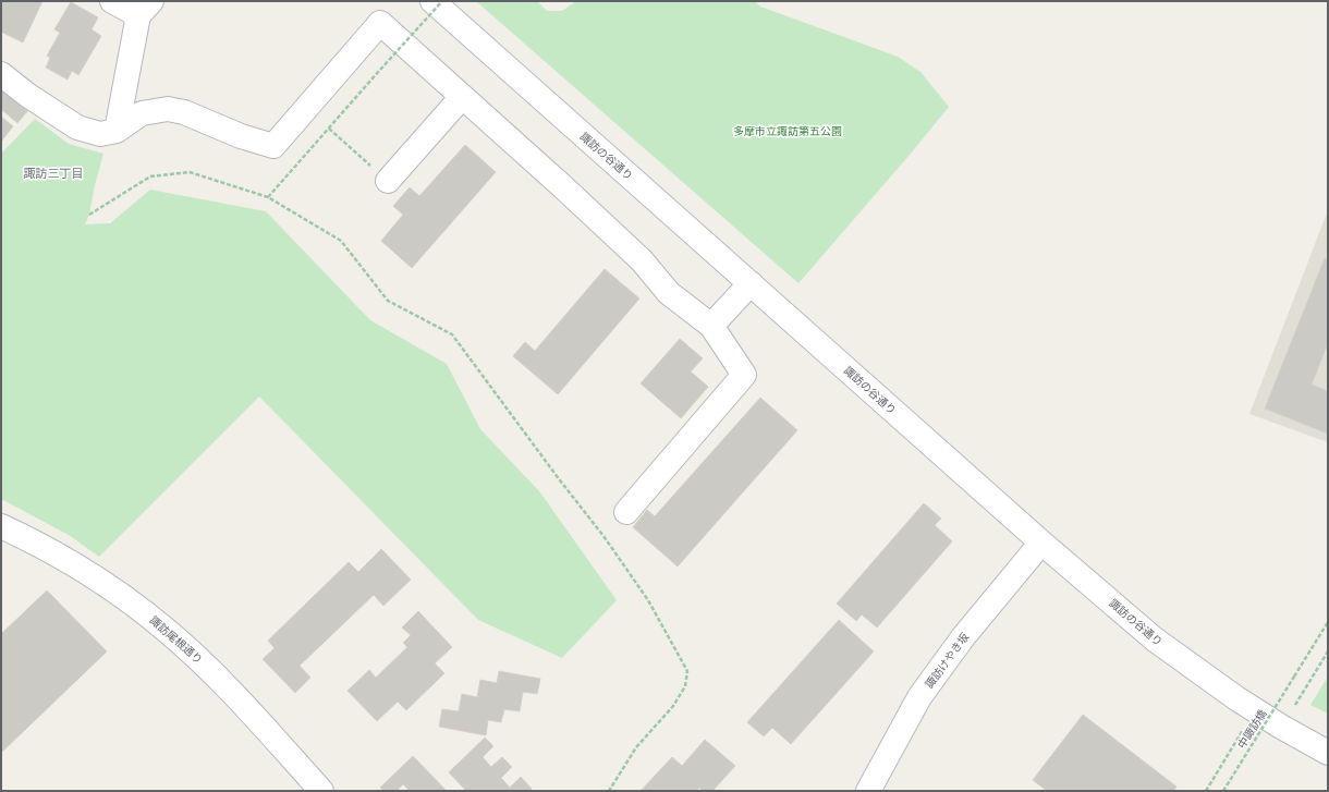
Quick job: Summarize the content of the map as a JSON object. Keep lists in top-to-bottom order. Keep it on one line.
{"streets":{"street":["諏訪の谷通り","諏訪尾根通り","諏訪けやき坂"],"path":["中諏訪橋"]},"crossings":[["諏訪の谷通り","諏訪けやき坂"]],"districts":["諏訪三丁目"],"parks":["多摩市立諏訪第五公園"]}
